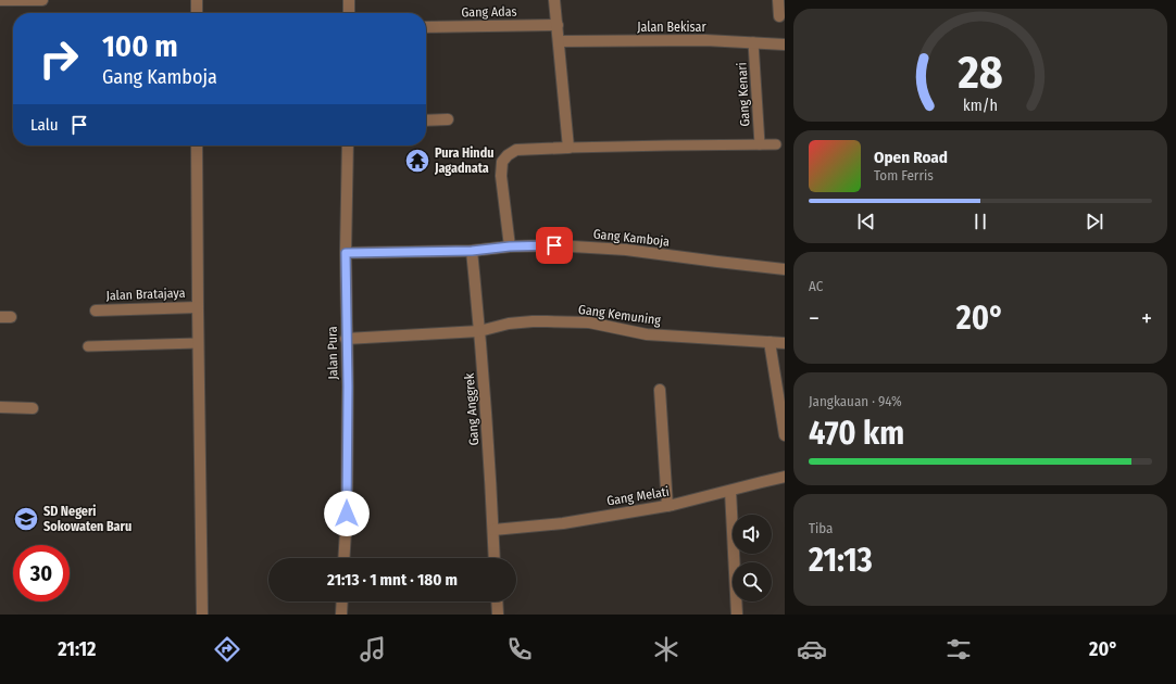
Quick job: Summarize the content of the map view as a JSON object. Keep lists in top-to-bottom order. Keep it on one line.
{"streets":{"street":["Gang Adas","Jalan Bekisar","Gang Kamboja","Jalan Bratajaya","Gang Kemuning","Jalan Pura","Gang Anggrek","Gang Melati"],"lane":["Gang Kenari"]},"crossings":[["Jalan Bekisar","Gang Kenari"],["Gang Kamboja","Jalan Pura"],["Gang Kamboja","Gang Anggrek"],["Gang Kemuning","Jalan Pura"],["Gang Kemuning","Gang Anggrek"],["Gang Anggrek","Gang Melati"]],"places":{"temple":["Pura Hindu Jagadnata"],"school or university":["SD Negeri Sokowaten Baru"]},"page":{"turn":["100 m","Gang Kamboja"],"then":"Lalu","song":["Open Road","Tom Ferris"],"tile":["AC",["Jangkauan · 94%","470 km"],["Tiba","21:13"]],"heat":["−","20°","+"],"limit":"30","trip":"21:13 · 1 mnt · 180 m","tabs":["21:12","20°"],"gauge":["28","km/h"]}}
